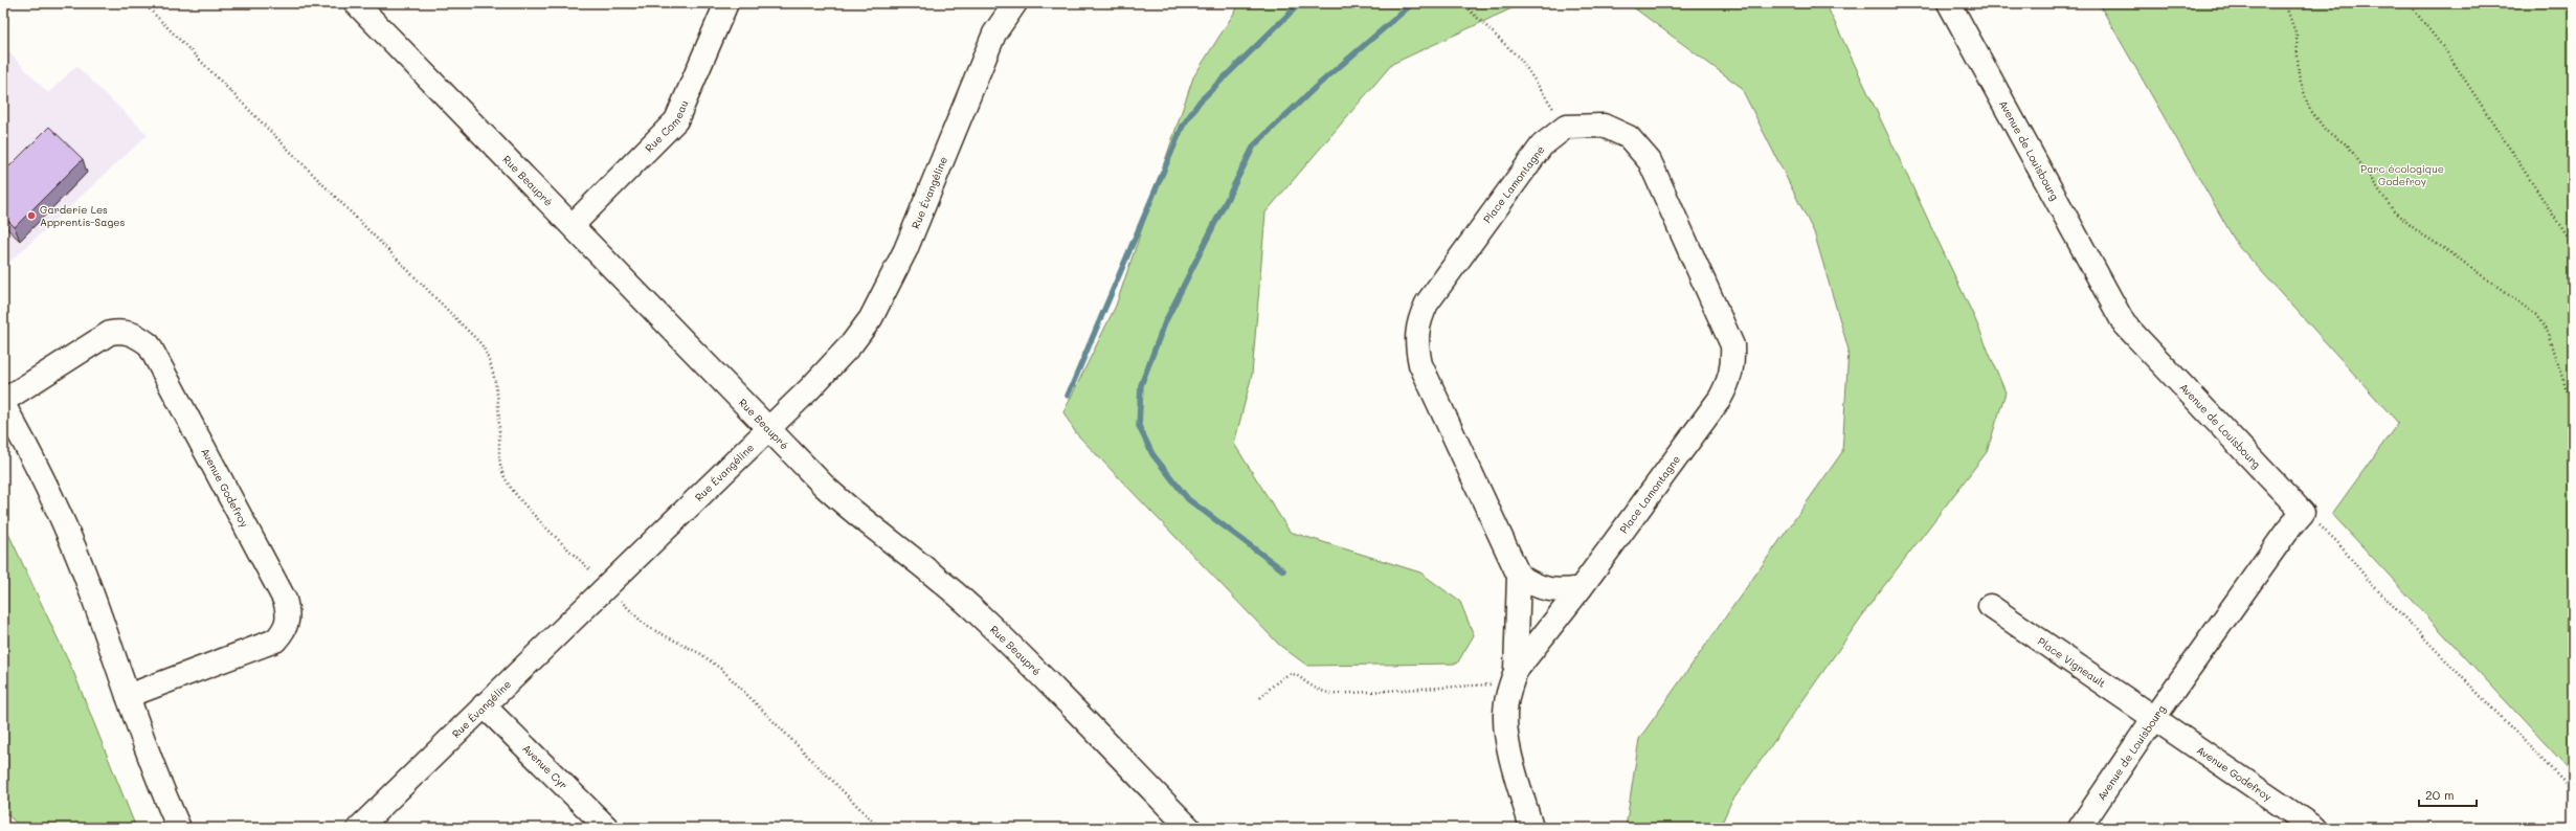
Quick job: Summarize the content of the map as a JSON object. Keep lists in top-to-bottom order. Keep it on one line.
{"streets":{"street":["Rue Comeau","Avenue de Louisbourg","Rue Beaupré","Place Lamontagne","Rue Évangéline","Avenue Godefroy","Place Vigneault","Avenue Cyr"]},"crossings":[["Rue Comeau","Rue Beaupré"],["Avenue de Louisbourg","Avenue Godefroy"],["Avenue de Louisbourg","Place Vigneault"],["Rue Beaupré","Rue Évangéline"],["Rue Évangéline","Avenue Cyr"],["Avenue Godefroy","Place Vigneault"]],"parks":["Parc écologique Godefroy"],"places":["Garderie Les Apprentis-Sages"],"scale_bar":"20 m"}
